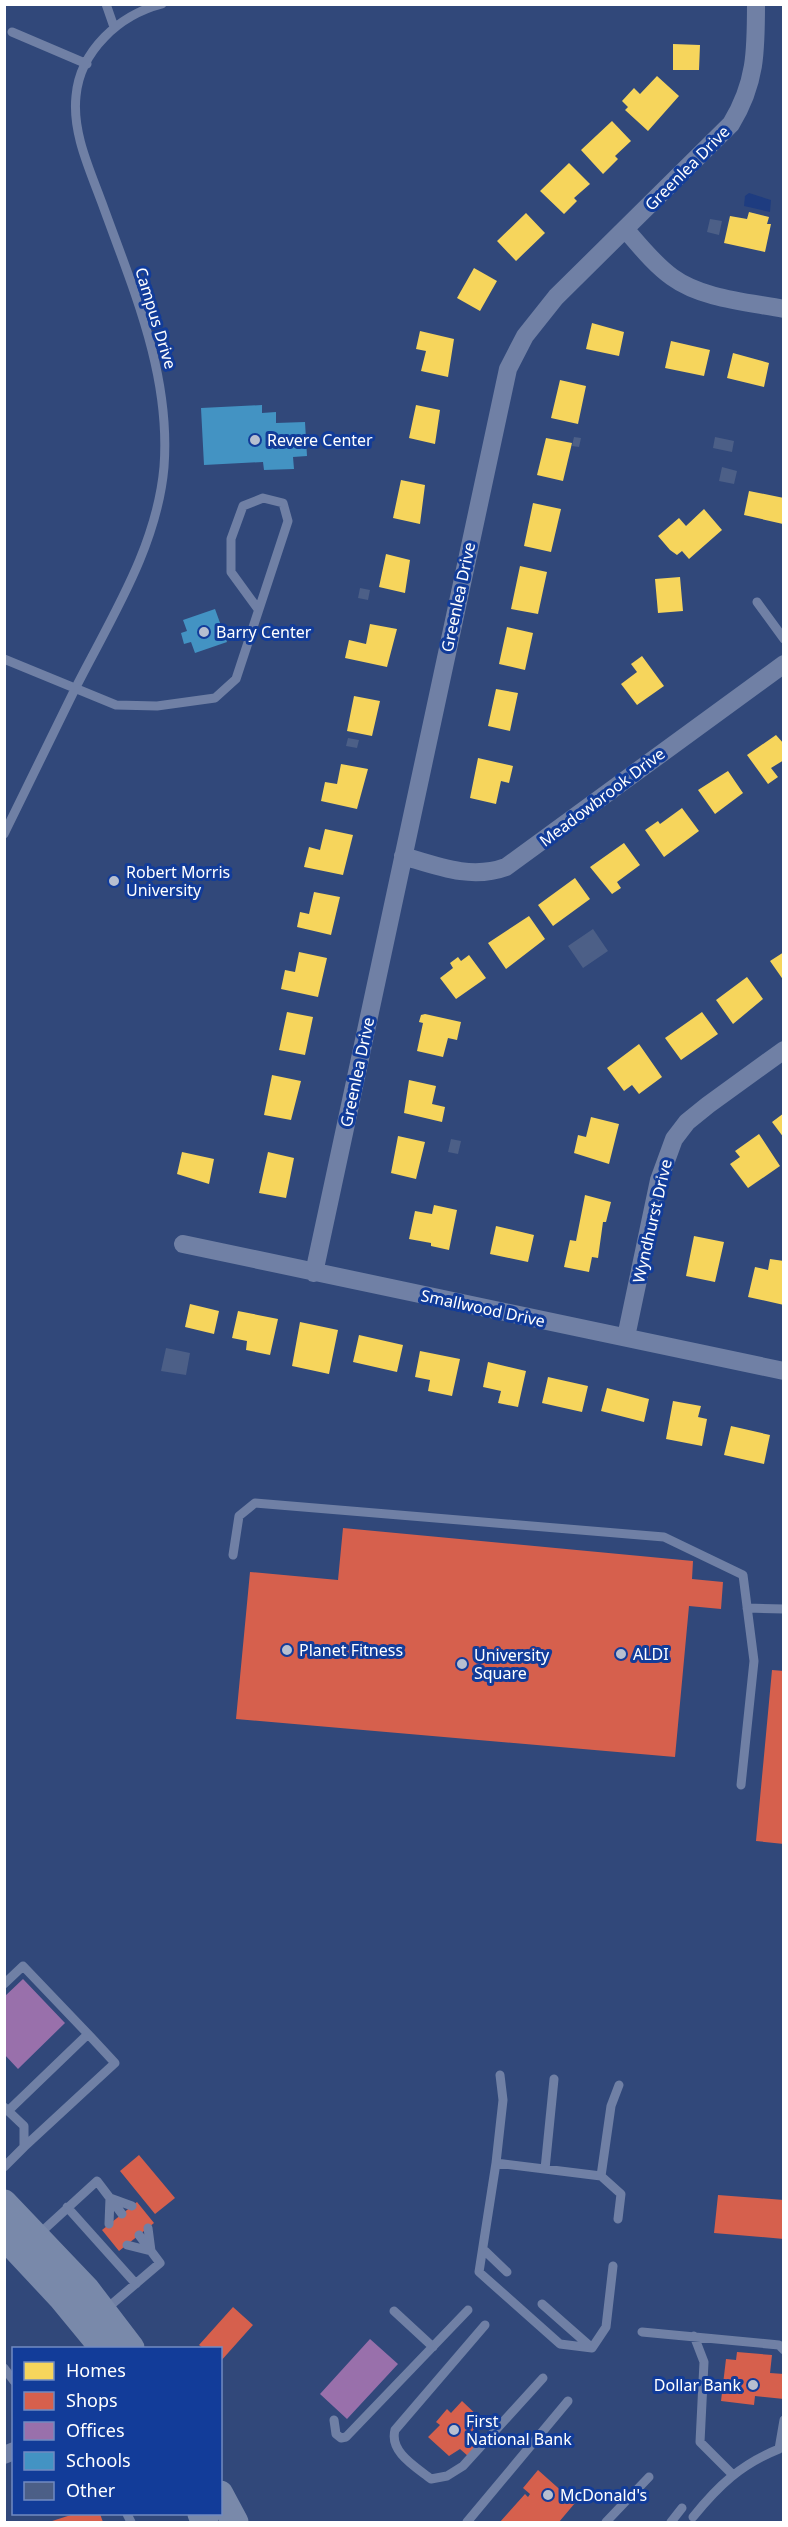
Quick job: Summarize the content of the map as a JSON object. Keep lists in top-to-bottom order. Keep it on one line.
{"streets":{"street":["Greenlea Drive","Meadowbrook Drive","Wyndhurst Drive","Smallwood Drive"],"lane":["Campus Drive"]},"crossings":[["Greenlea Drive","Meadowbrook Drive"],["Greenlea Drive","Smallwood Drive"],["Wyndhurst Drive","Smallwood Drive"]],"places":["Revere Center","Barry Center","Robert Morris University","Planet Fitness","ALDI","University Square","Dollar Bank","First National Bank","McDonald's"],"legend":["Homes","Shops","Offices","Schools","Other"]}
